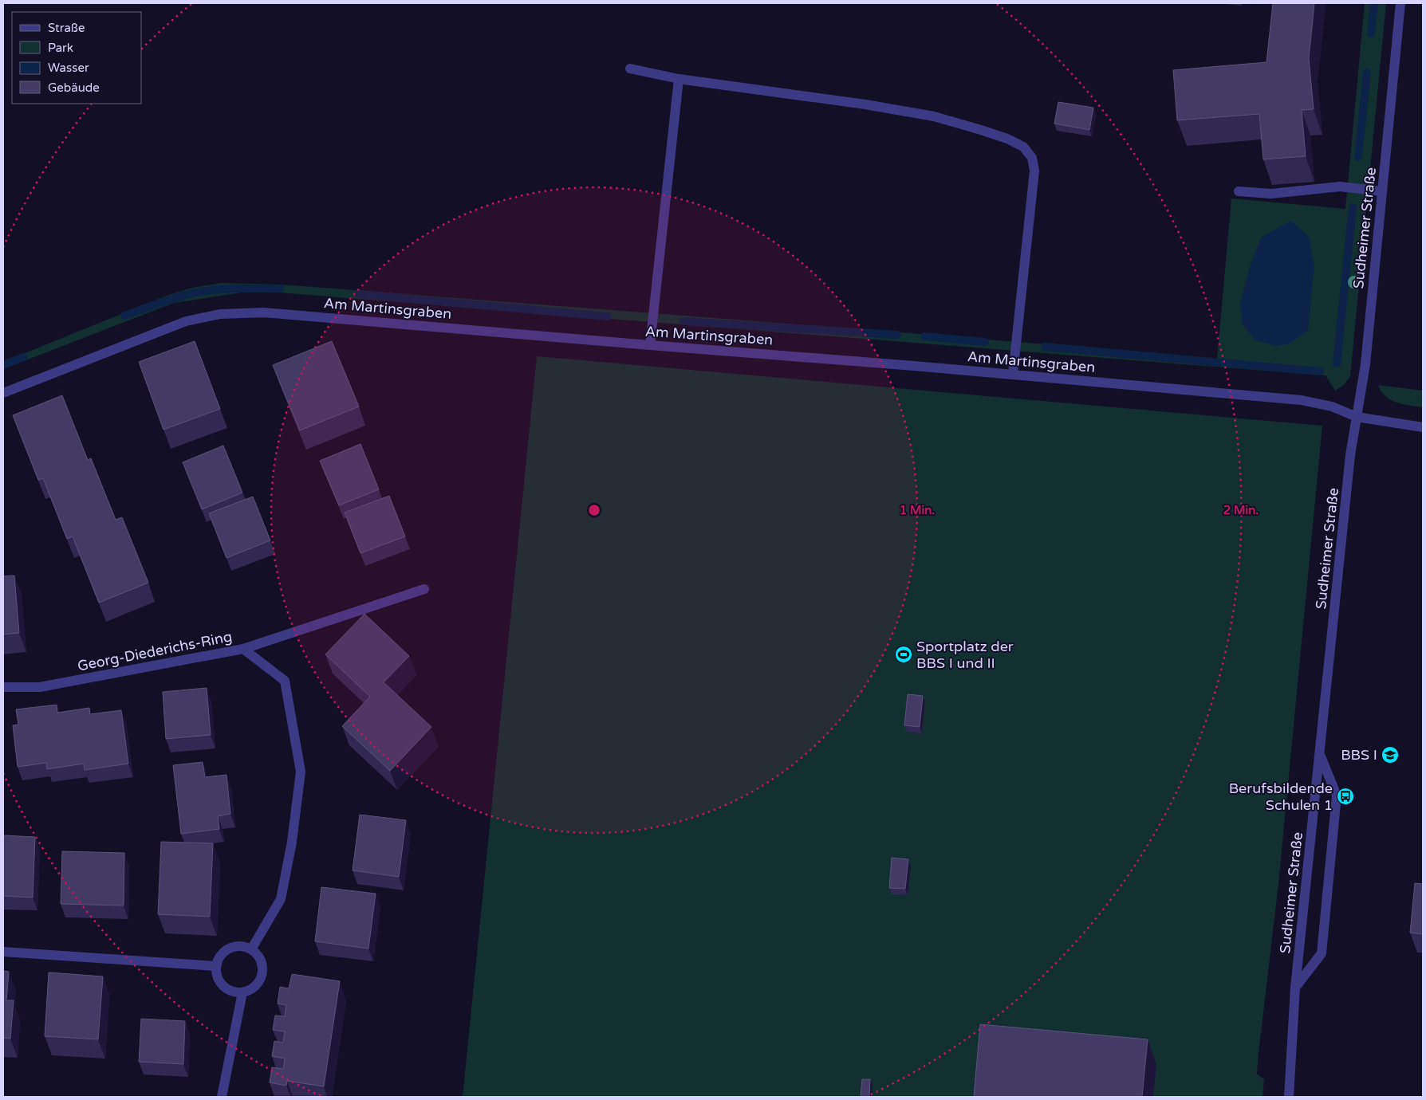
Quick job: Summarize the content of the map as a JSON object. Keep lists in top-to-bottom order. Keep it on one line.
{"streets":{"street":["Sudheimer Straße","Am Martinsgraben","Georg-Diederichs-Ring"]},"crossings":[["Sudheimer Straße","Am Martinsgraben"]],"places":{"sports":["Sportplatz der BBS I und II"],"school or university":["BBS I"],"bus stop":["Berufsbildende Schulen 1"]},"legend":["Straße","Park","Wasser","Gebäude"],"rings":["1 Min.","2 Min."]}
